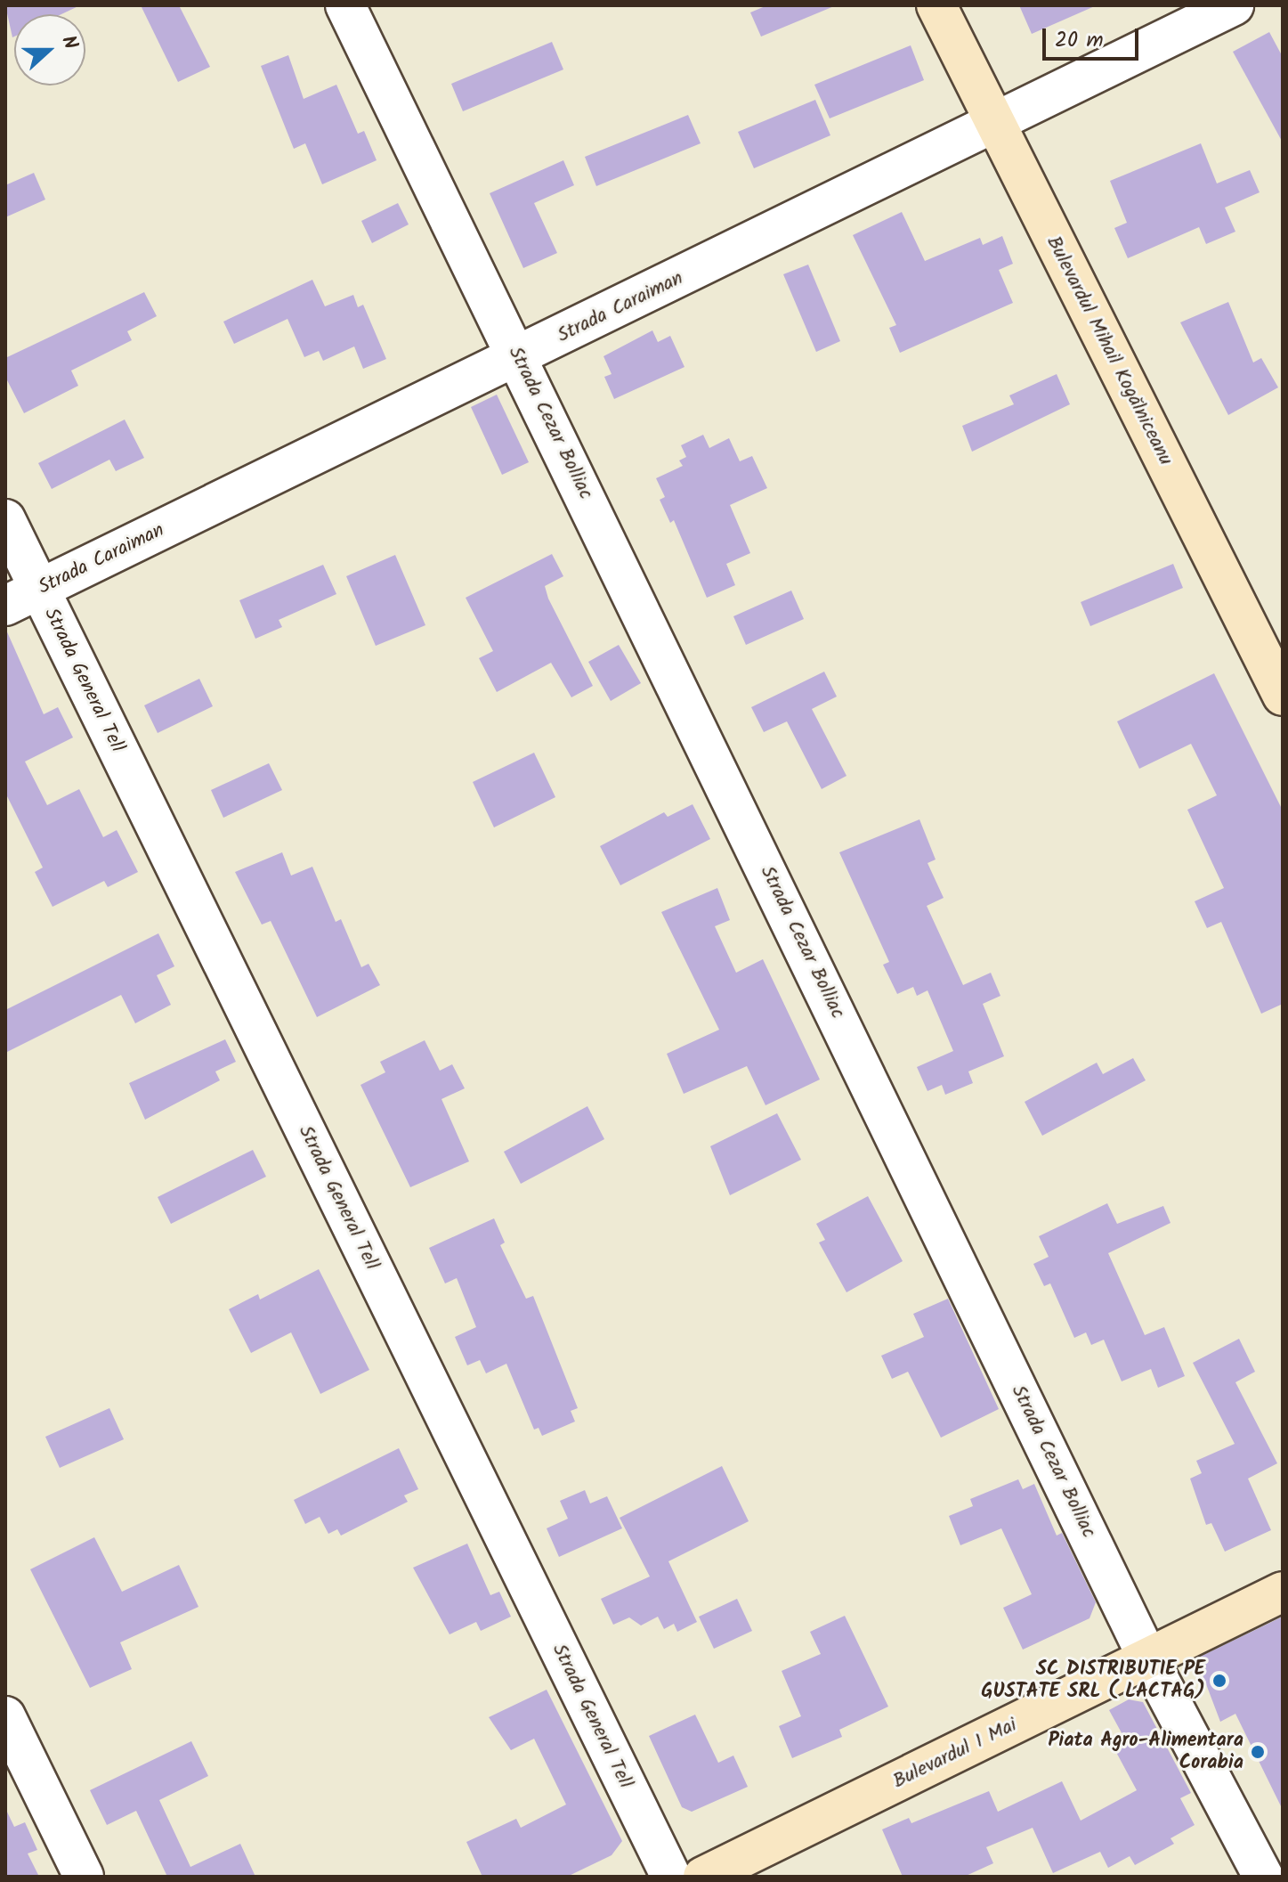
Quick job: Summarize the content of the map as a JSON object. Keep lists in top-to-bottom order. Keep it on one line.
{"streets":{"street":["Strada Caraiman","Bulevardul Mihail Kogălniceanu","Strada Cezar Bolliac","Strada General Tell","Bulevardul 1 Mai"]},"crossings":[["Strada Caraiman","Bulevardul Mihail Kogălniceanu"],["Strada Caraiman","Strada Cezar Bolliac"],["Strada Caraiman","Strada General Tell"],["Strada Cezar Bolliac","Bulevardul 1 Mai"]],"places":["SC DISTRIBUTIE PE GUSTATE SRL ( LACTAG)","Piata Agro-Alimentara Corabia"],"scale_bar":"20 m","north":"right"}
